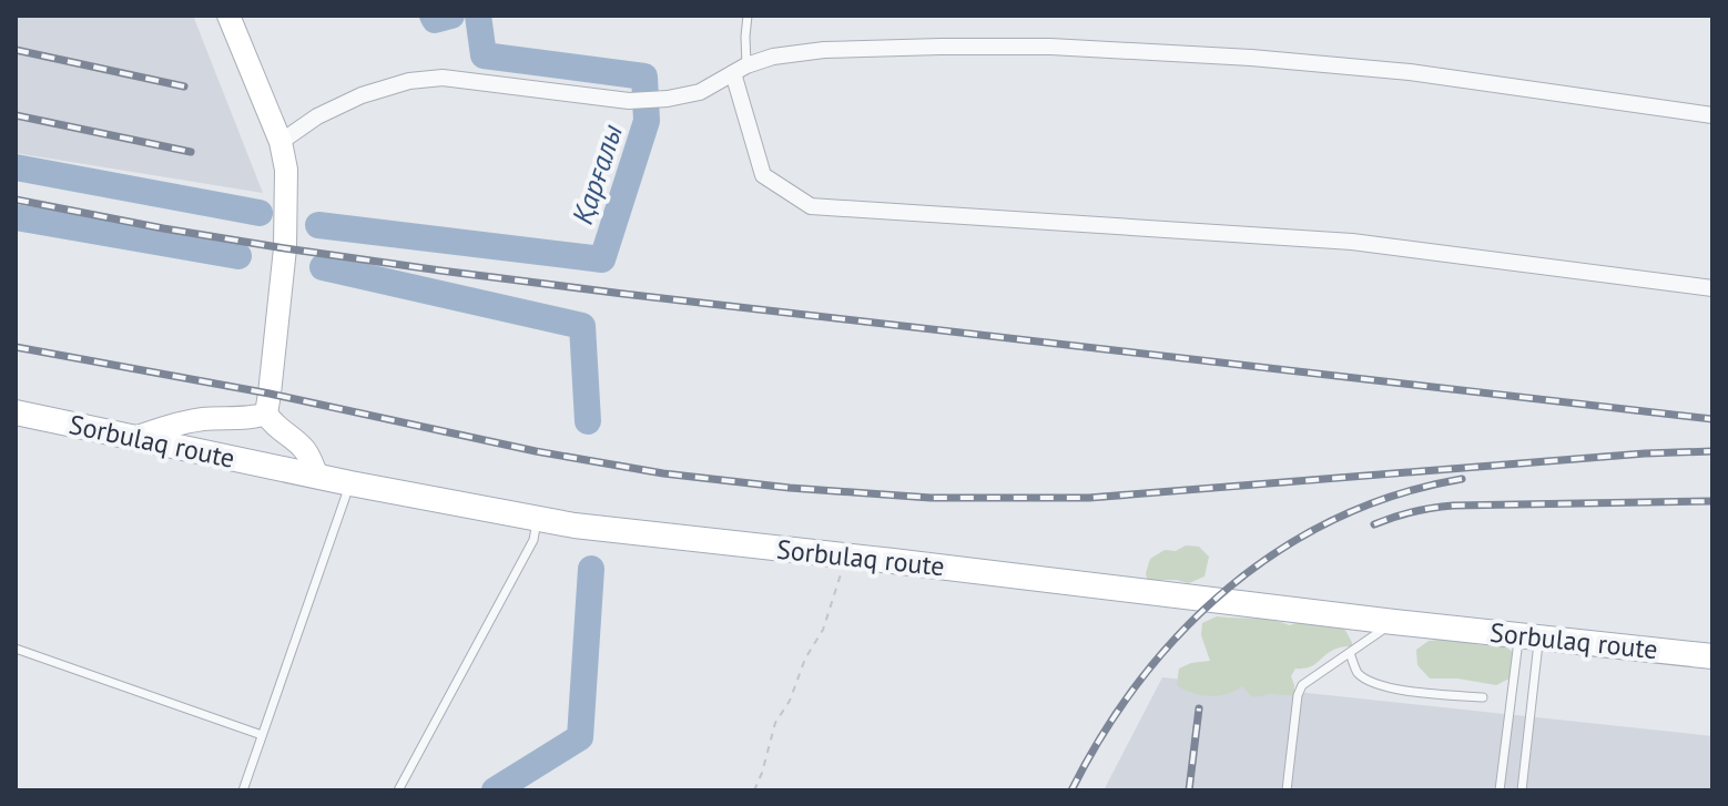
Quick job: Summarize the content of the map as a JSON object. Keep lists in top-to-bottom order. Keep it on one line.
{"streets":{"main road":["Sorbulaq route"]},"water":["Қарғалы"]}
